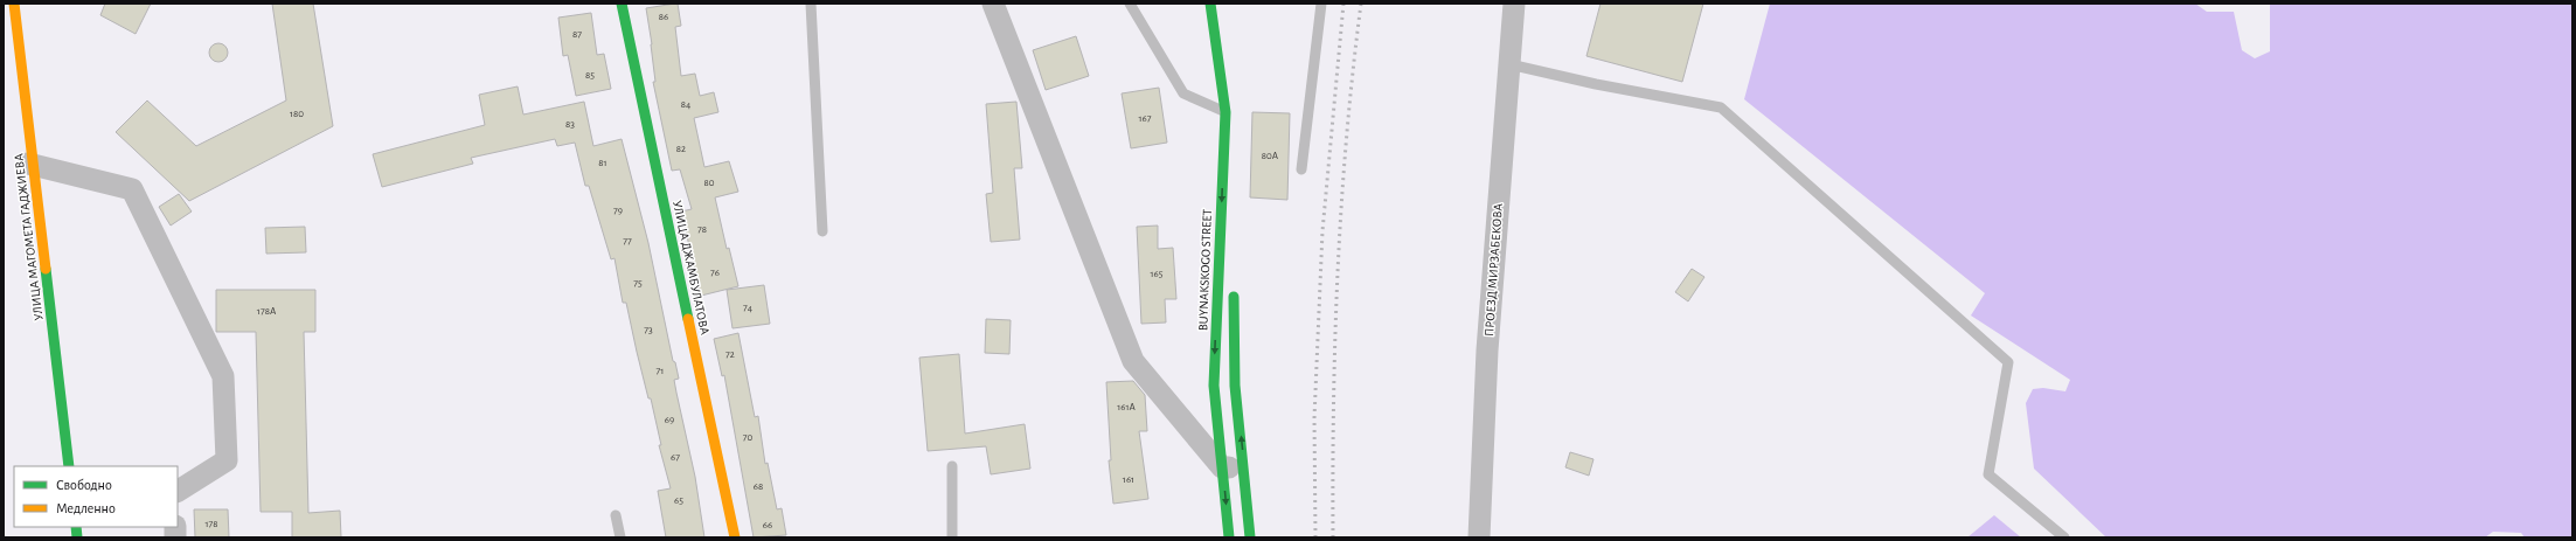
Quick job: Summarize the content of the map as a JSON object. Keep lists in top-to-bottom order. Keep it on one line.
{"streets":{"main road":["УЛИЦА МАГОМЕТА ГАДЖИЕВА","УЛИЦА ДЖАМБУЛАТОВА","BUYNAKSKOGO STREET"],"street":["ПРОЕЗД МИРЗАБЕКОВА"]},"house_numbers":["86","87","85","84","180","167","83","82","80А","81","80","79","78","77","76","165","75","74","178А","73","72","71","161А","69","70","67","161","68","65","178","66"],"legend":["Свободно","Медленно"]}
